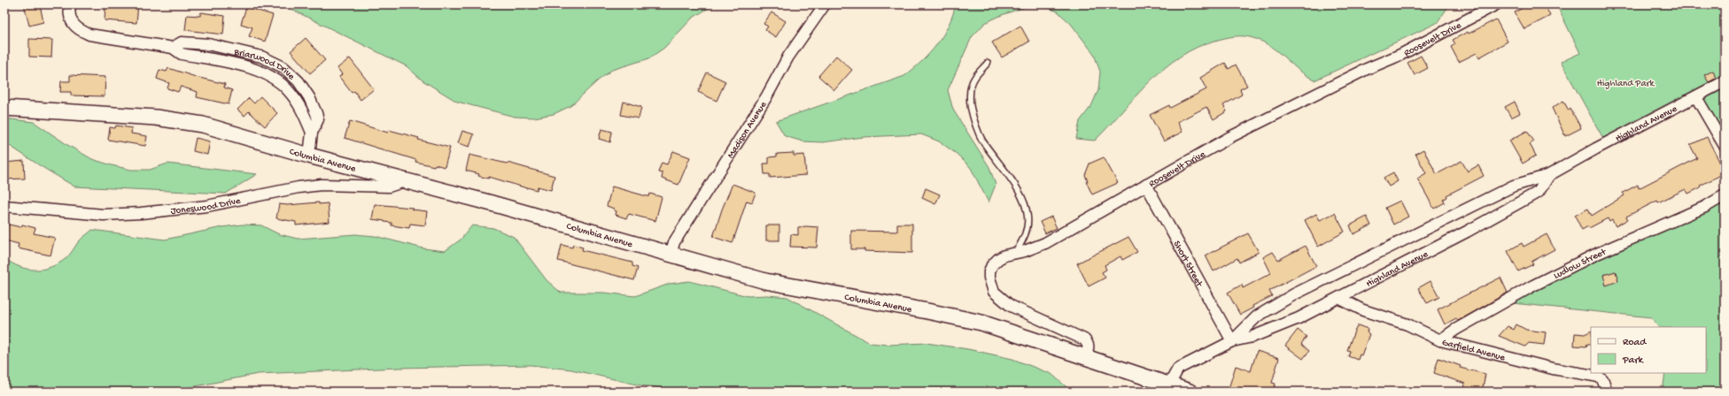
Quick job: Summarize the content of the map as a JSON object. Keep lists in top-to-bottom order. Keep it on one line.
{"streets":{"street":["Roosevelt Drive","Briarwood Drive","Highland Avenue","Madison Avenue","Columbia Avenue","Joneswood Drive","Short Street","Ludlow Street","Garfield Avenue"]},"crossings":[["Roosevelt Drive","Columbia Avenue"],["Roosevelt Drive","Short Street"],["Briarwood Drive","Columbia Avenue"],["Highland Avenue","Columbia Avenue"],["Highland Avenue","Short Street"],["Highland Avenue","Garfield Avenue"],["Madison Avenue","Columbia Avenue"],["Columbia Avenue","Joneswood Drive"],["Ludlow Street","Garfield Avenue"]],"parks":["Highland Park"],"legend":["Road","Park"]}
